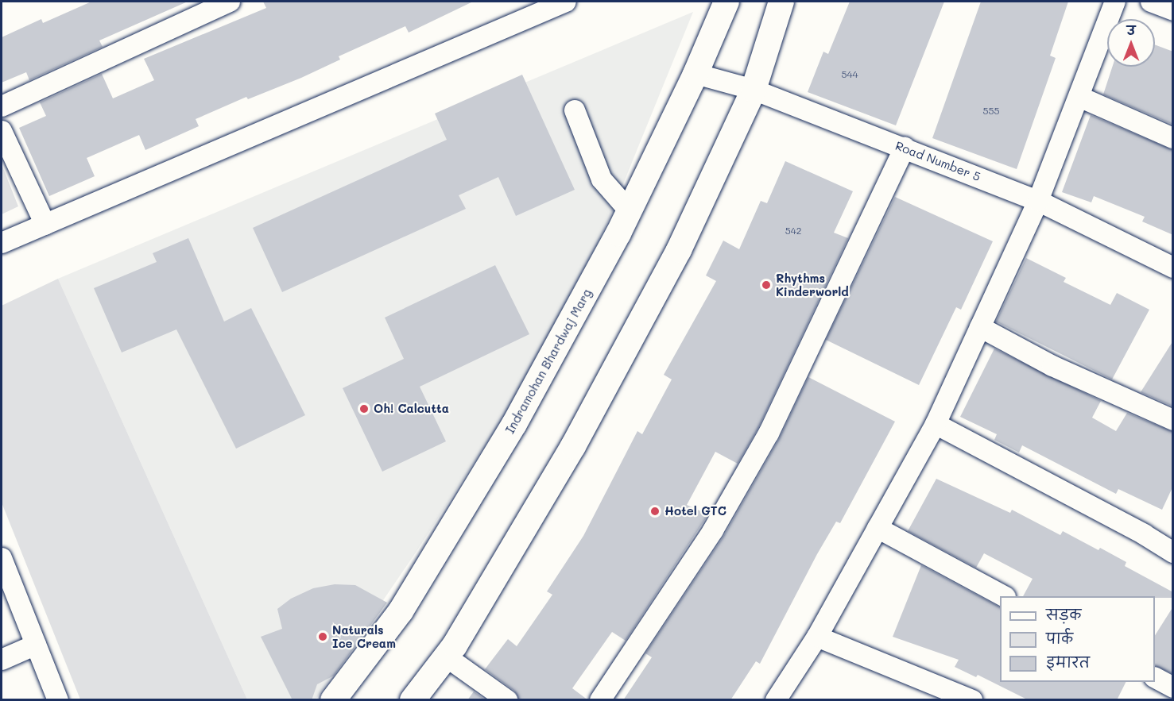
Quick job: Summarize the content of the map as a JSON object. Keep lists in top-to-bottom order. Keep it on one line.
{"streets":{"street":["Road Number 5","Indramohan Bhardwaj Marg"]},"crossings":[["Road Number 5","Indramohan Bhardwaj Marg"]],"places":["Rhythms Kinderworld","Oh! Calcutta","Hotel GTC","Naturals Ice Cream"],"house_numbers":["544","555","542"],"legend":["सड़क","पार्क","इमारत"],"north":"top"}
